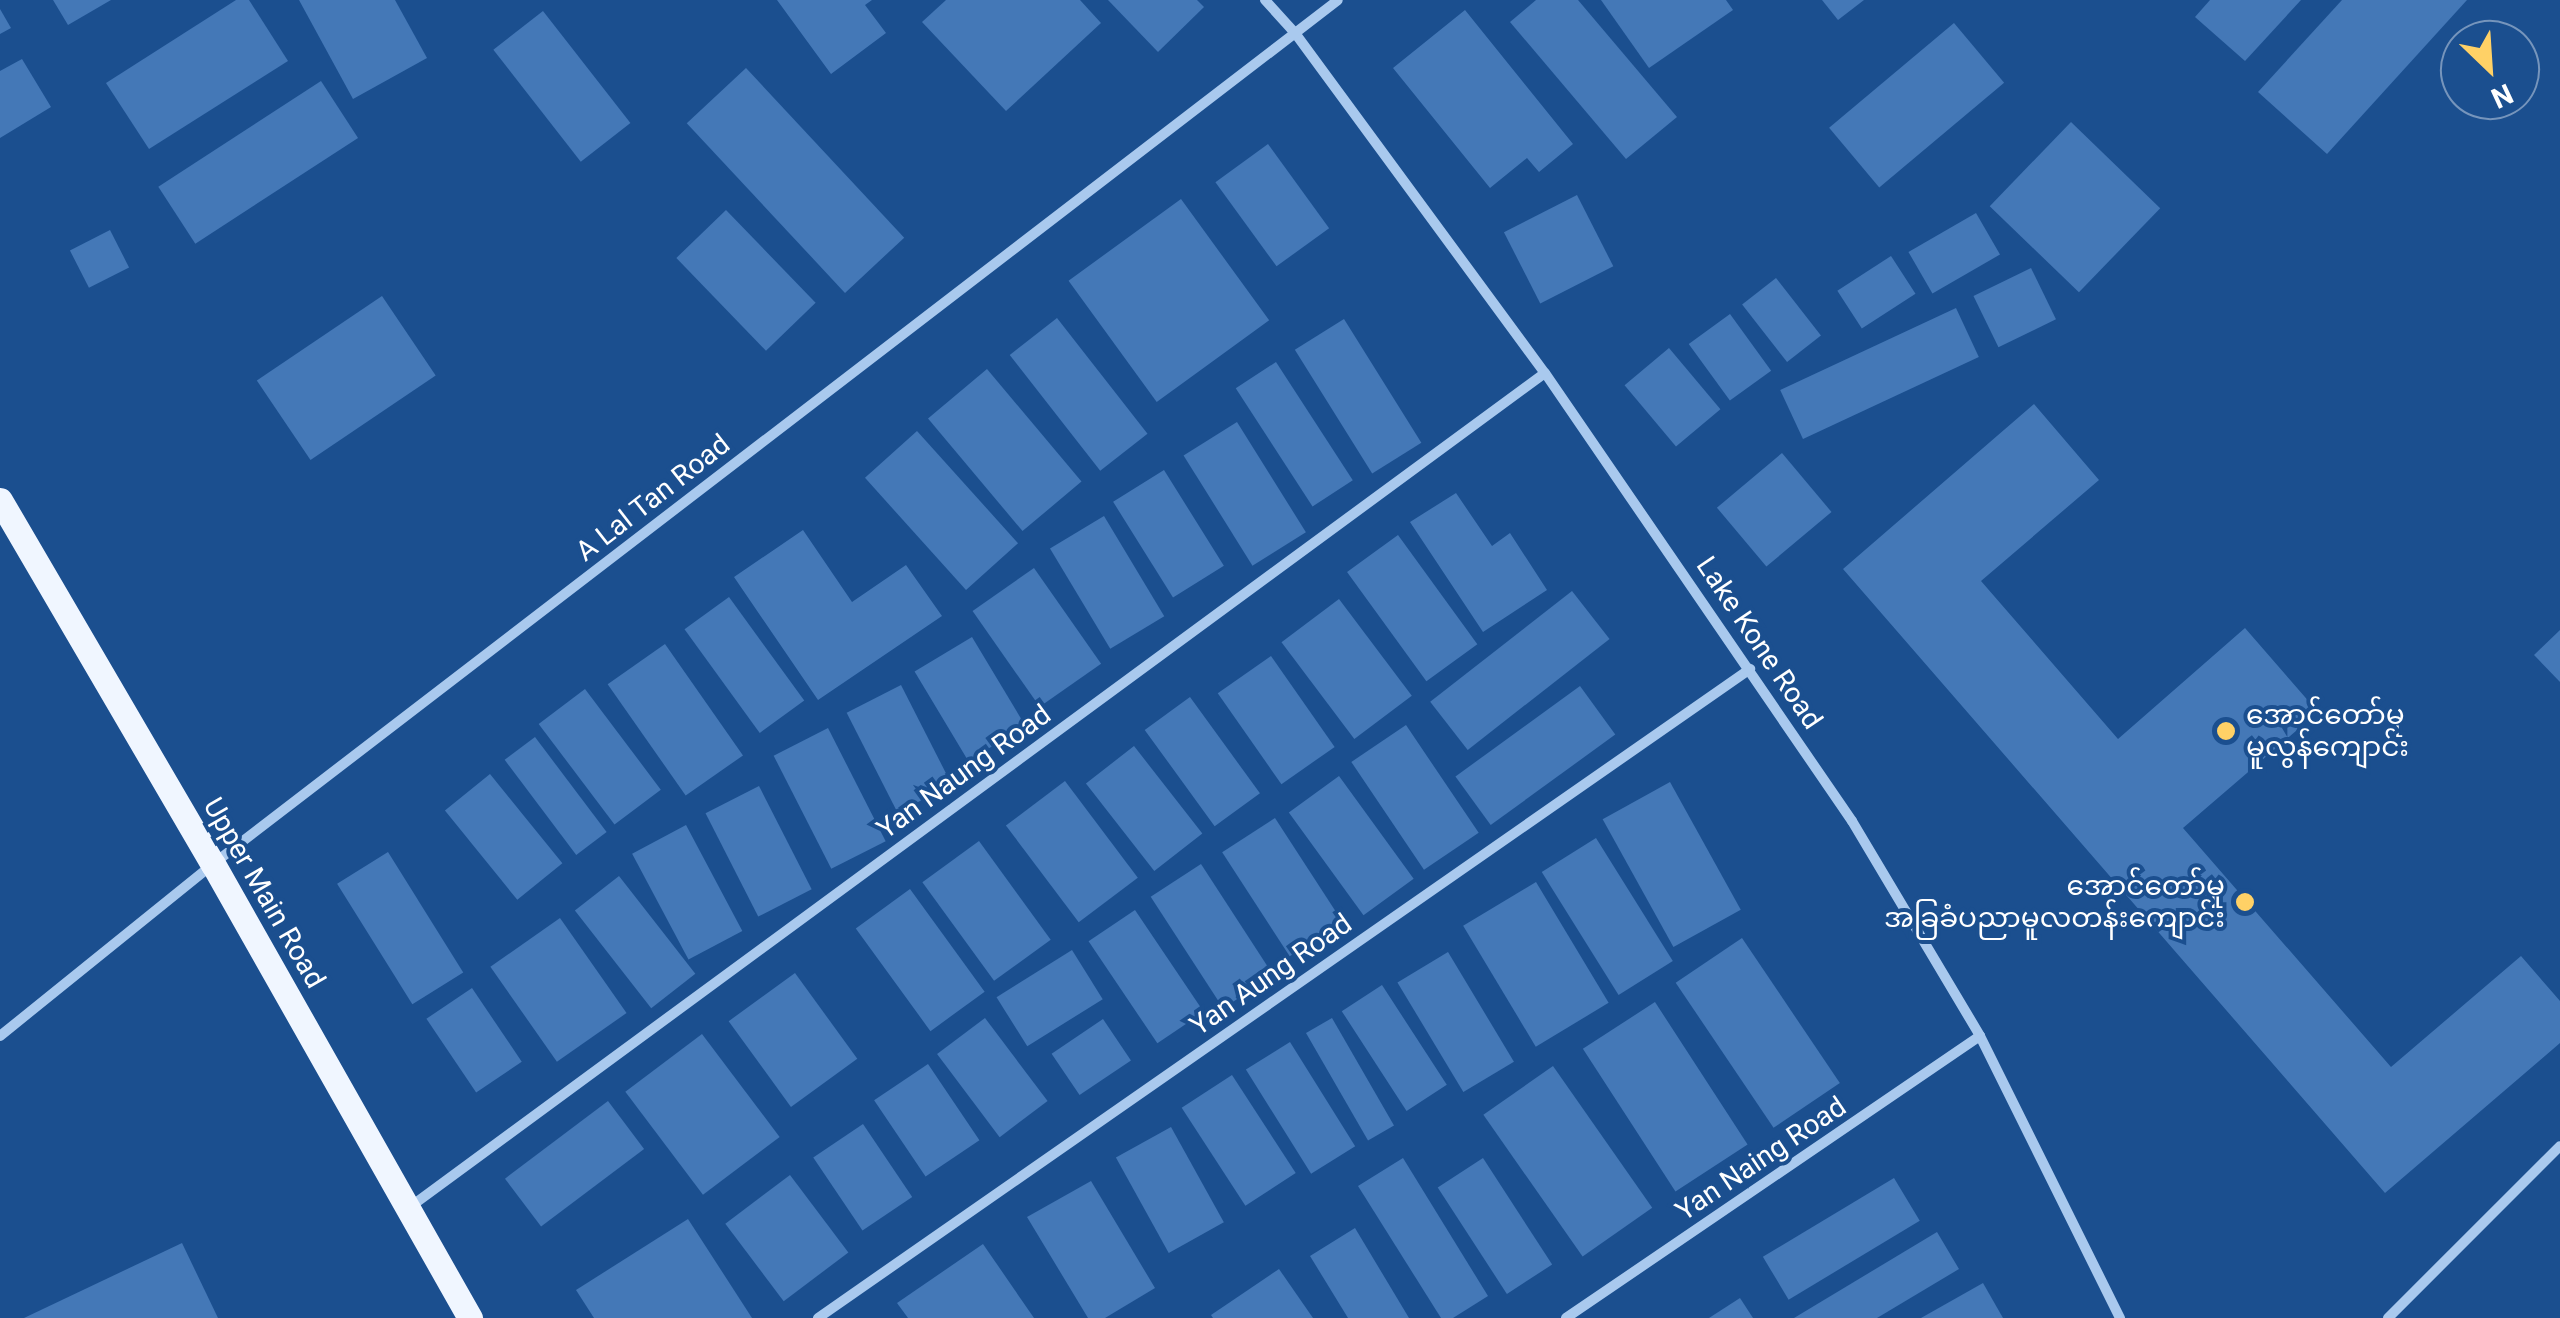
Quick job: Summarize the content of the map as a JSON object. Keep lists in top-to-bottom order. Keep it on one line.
{"streets":{"main road":["Upper Main Road"],"street":["A Lal Tan Road","Lake Kone Road","Yan Naung Road","Yan Aung Road","Yan Naing Road"]},"crossings":[["A Lal Tan Road","Lake Kone Road"],["A Lal Tan Road","Upper Main Road"],["Lake Kone Road","Yan Naung Road"],["Lake Kone Road","Yan Aung Road"],["Lake Kone Road","Yan Naing Road"],["Yan Naung Road","Upper Main Road"]],"places":["အောင်တော်မူ မူလွန်ကျောင်း","အောင်တော်မူ အခြခံပညာမူလတန်းကျောင်း"],"north":"bottom right"}
